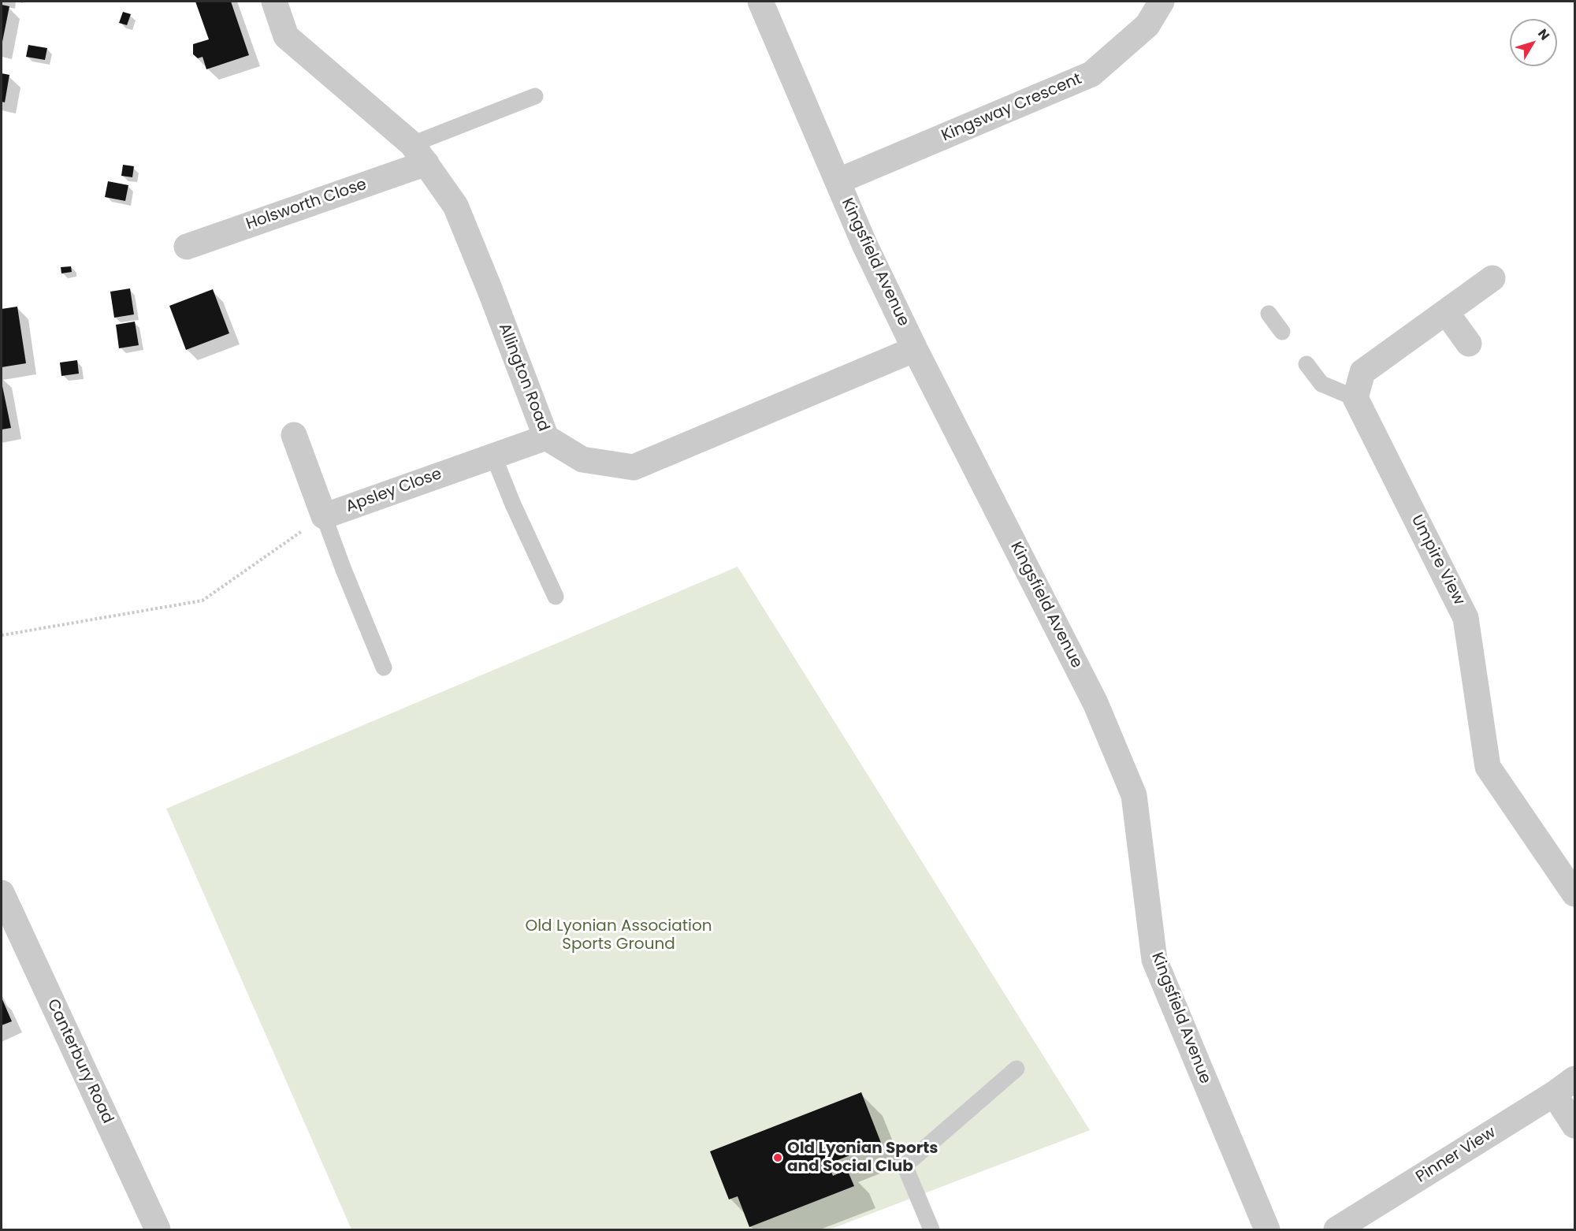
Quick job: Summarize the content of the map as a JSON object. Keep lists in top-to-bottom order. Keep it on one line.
{"streets":{"street":["Kingsway Crescent","Holsworth Close","Kingsfield Avenue","Allington Road","Apsley Close","Umpire View","Canterbury Road","Pinner View"]},"crossings":[["Kingsway Crescent","Kingsfield Avenue"],["Holsworth Close","Allington Road"],["Kingsfield Avenue","Allington Road"],["Allington Road","Apsley Close"]],"parks":["Old Lyonian Association Sports Ground"],"places":["Old Lyonian Sports and Social Club"],"north":"top right"}
